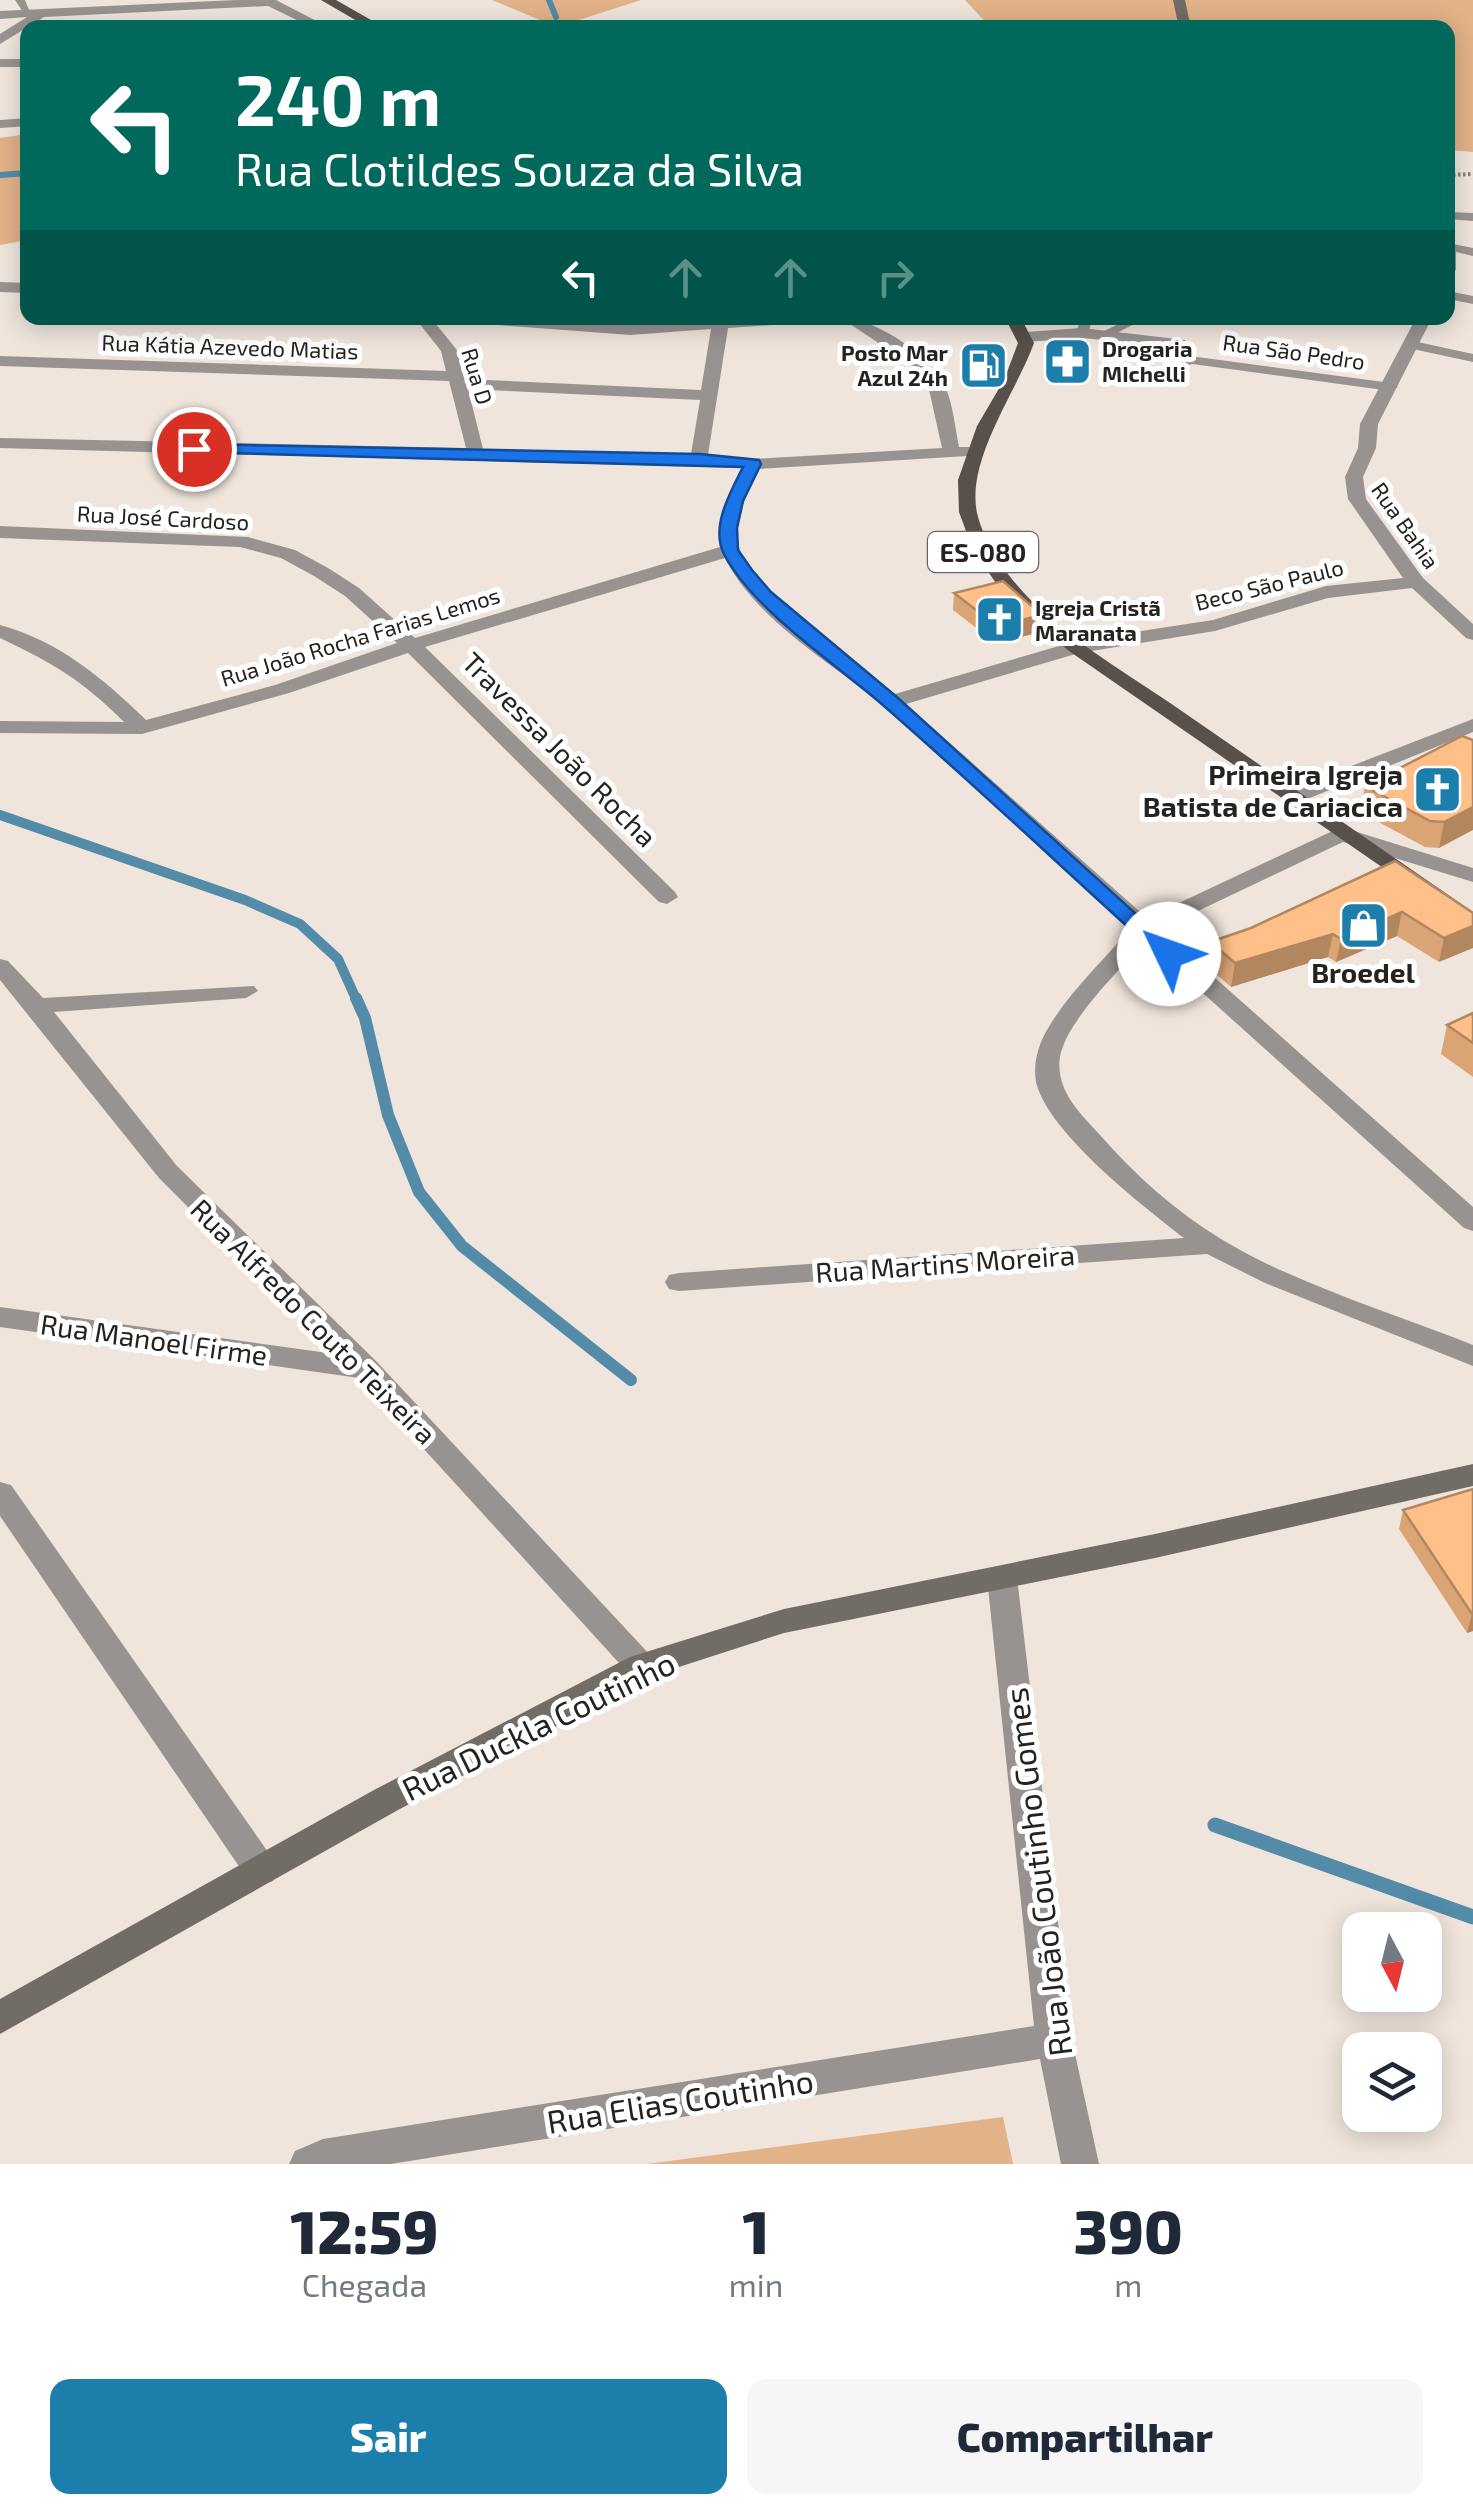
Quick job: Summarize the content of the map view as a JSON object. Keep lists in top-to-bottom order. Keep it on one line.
{"streets":{"main road":["ES-080"],"street":["Rua Kátia Azevedo Matias","Rua São Pedro","Rua D","Rua José Cardoso","Rua Bahia","Beco São Paulo","Rua João Rocha Farias Lemos","Travessa João Rocha","Rua Martins Moreira","Rua Alfredo Couto Teixeira","Rua Manoel Firme","Rua Duckla Coutinho","Rua João Coutinho Gomes","Rua Elias Coutinho"]},"crossings":[["Rua Kátia Azevedo Matias","Rua D"],["Rua São Pedro","Rua Bahia"],["Rua São Pedro","ES-080"],["Rua José Cardoso","Rua João Rocha Farias Lemos"],["Rua José Cardoso","Travessa João Rocha"],["Rua Bahia","Beco São Paulo"],["ES-080","Beco São Paulo"],["Rua João Rocha Farias Lemos","Travessa João Rocha"],["Rua Alfredo Couto Teixeira","Rua Manoel Firme"],["Rua Alfredo Couto Teixeira","Rua Duckla Coutinho"],["Rua Duckla Coutinho","Rua João Coutinho Gomes"],["Rua João Coutinho Gomes","Rua Elias Coutinho"]],"places":{"pharmacy":["Drogaria MIchelli"],"fuel station":["Posto Mar Azul 24h"],"church":["Igreja Cristã Maranata","Primeira Igreja Batista de Cariacica"],"shop":["Broedel"]},"north":"bottom","page":{"turn":["240 m","Rua Clotildes Souza da Silva"],"eta":["12:59","Chegada","1","min","390","m"],"buttons":["Sair","Compartilhar"]}}
